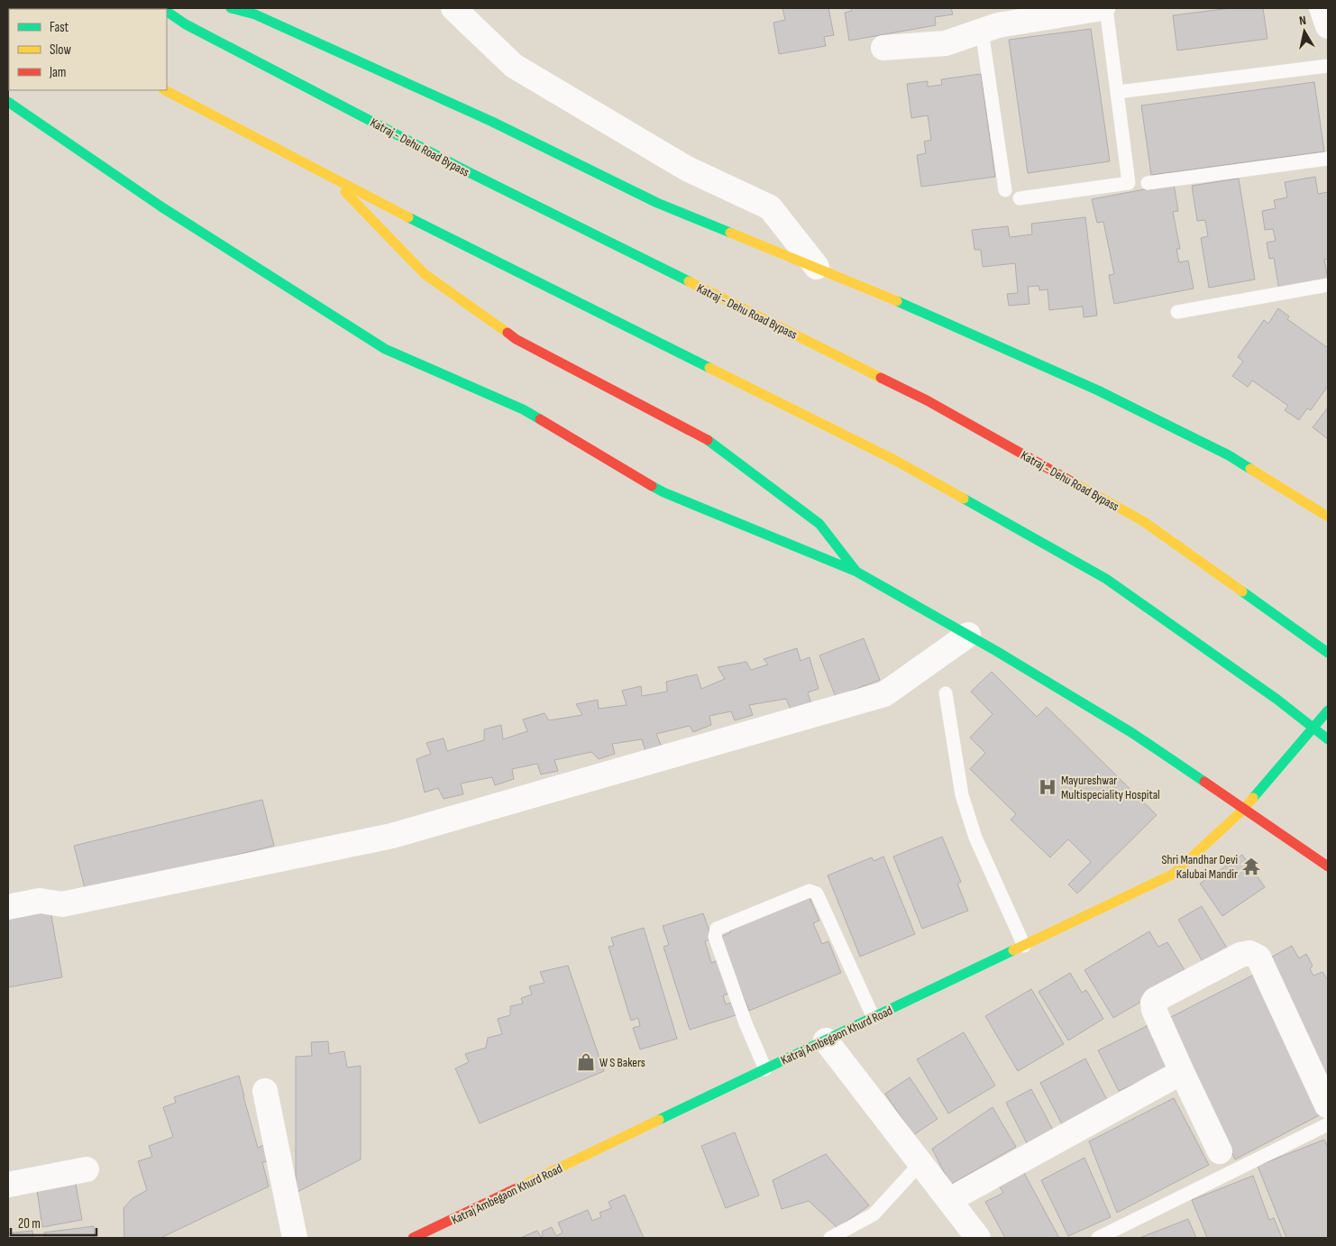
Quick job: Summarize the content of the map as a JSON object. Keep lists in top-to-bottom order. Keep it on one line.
{"streets":{"main road":["Katraj - Dehu Road Bypass","Katraj Ambegaon Khurd Road"]},"places":{"hospital":["Mayureshwar Multispeciality Hospital"],"temple":["Shri Mandhar Devi Kalubai Mandir"],"shop":["W S Bakers"]},"legend":["Fast","Slow","Jam"],"scale_bar":"20 m","north":"top"}
